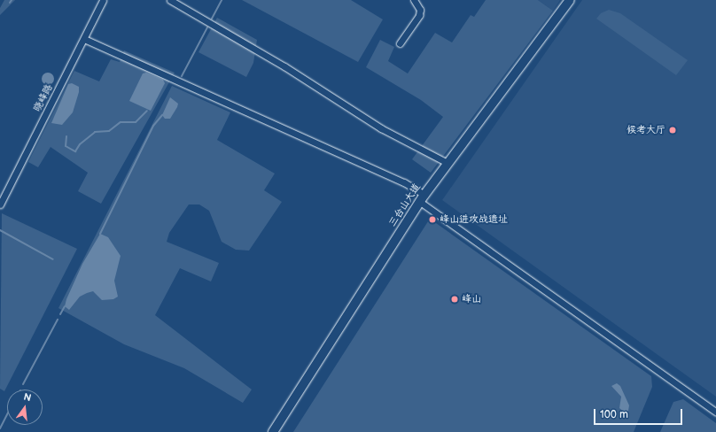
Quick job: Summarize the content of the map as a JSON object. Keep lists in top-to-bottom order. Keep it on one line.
{"streets":{"main road":["三台山大道"],"street":["晓峰路"]},"places":["候考大厅","峰山进攻战遗址","峰山"],"scale_bar":"100 m","north":"top"}
